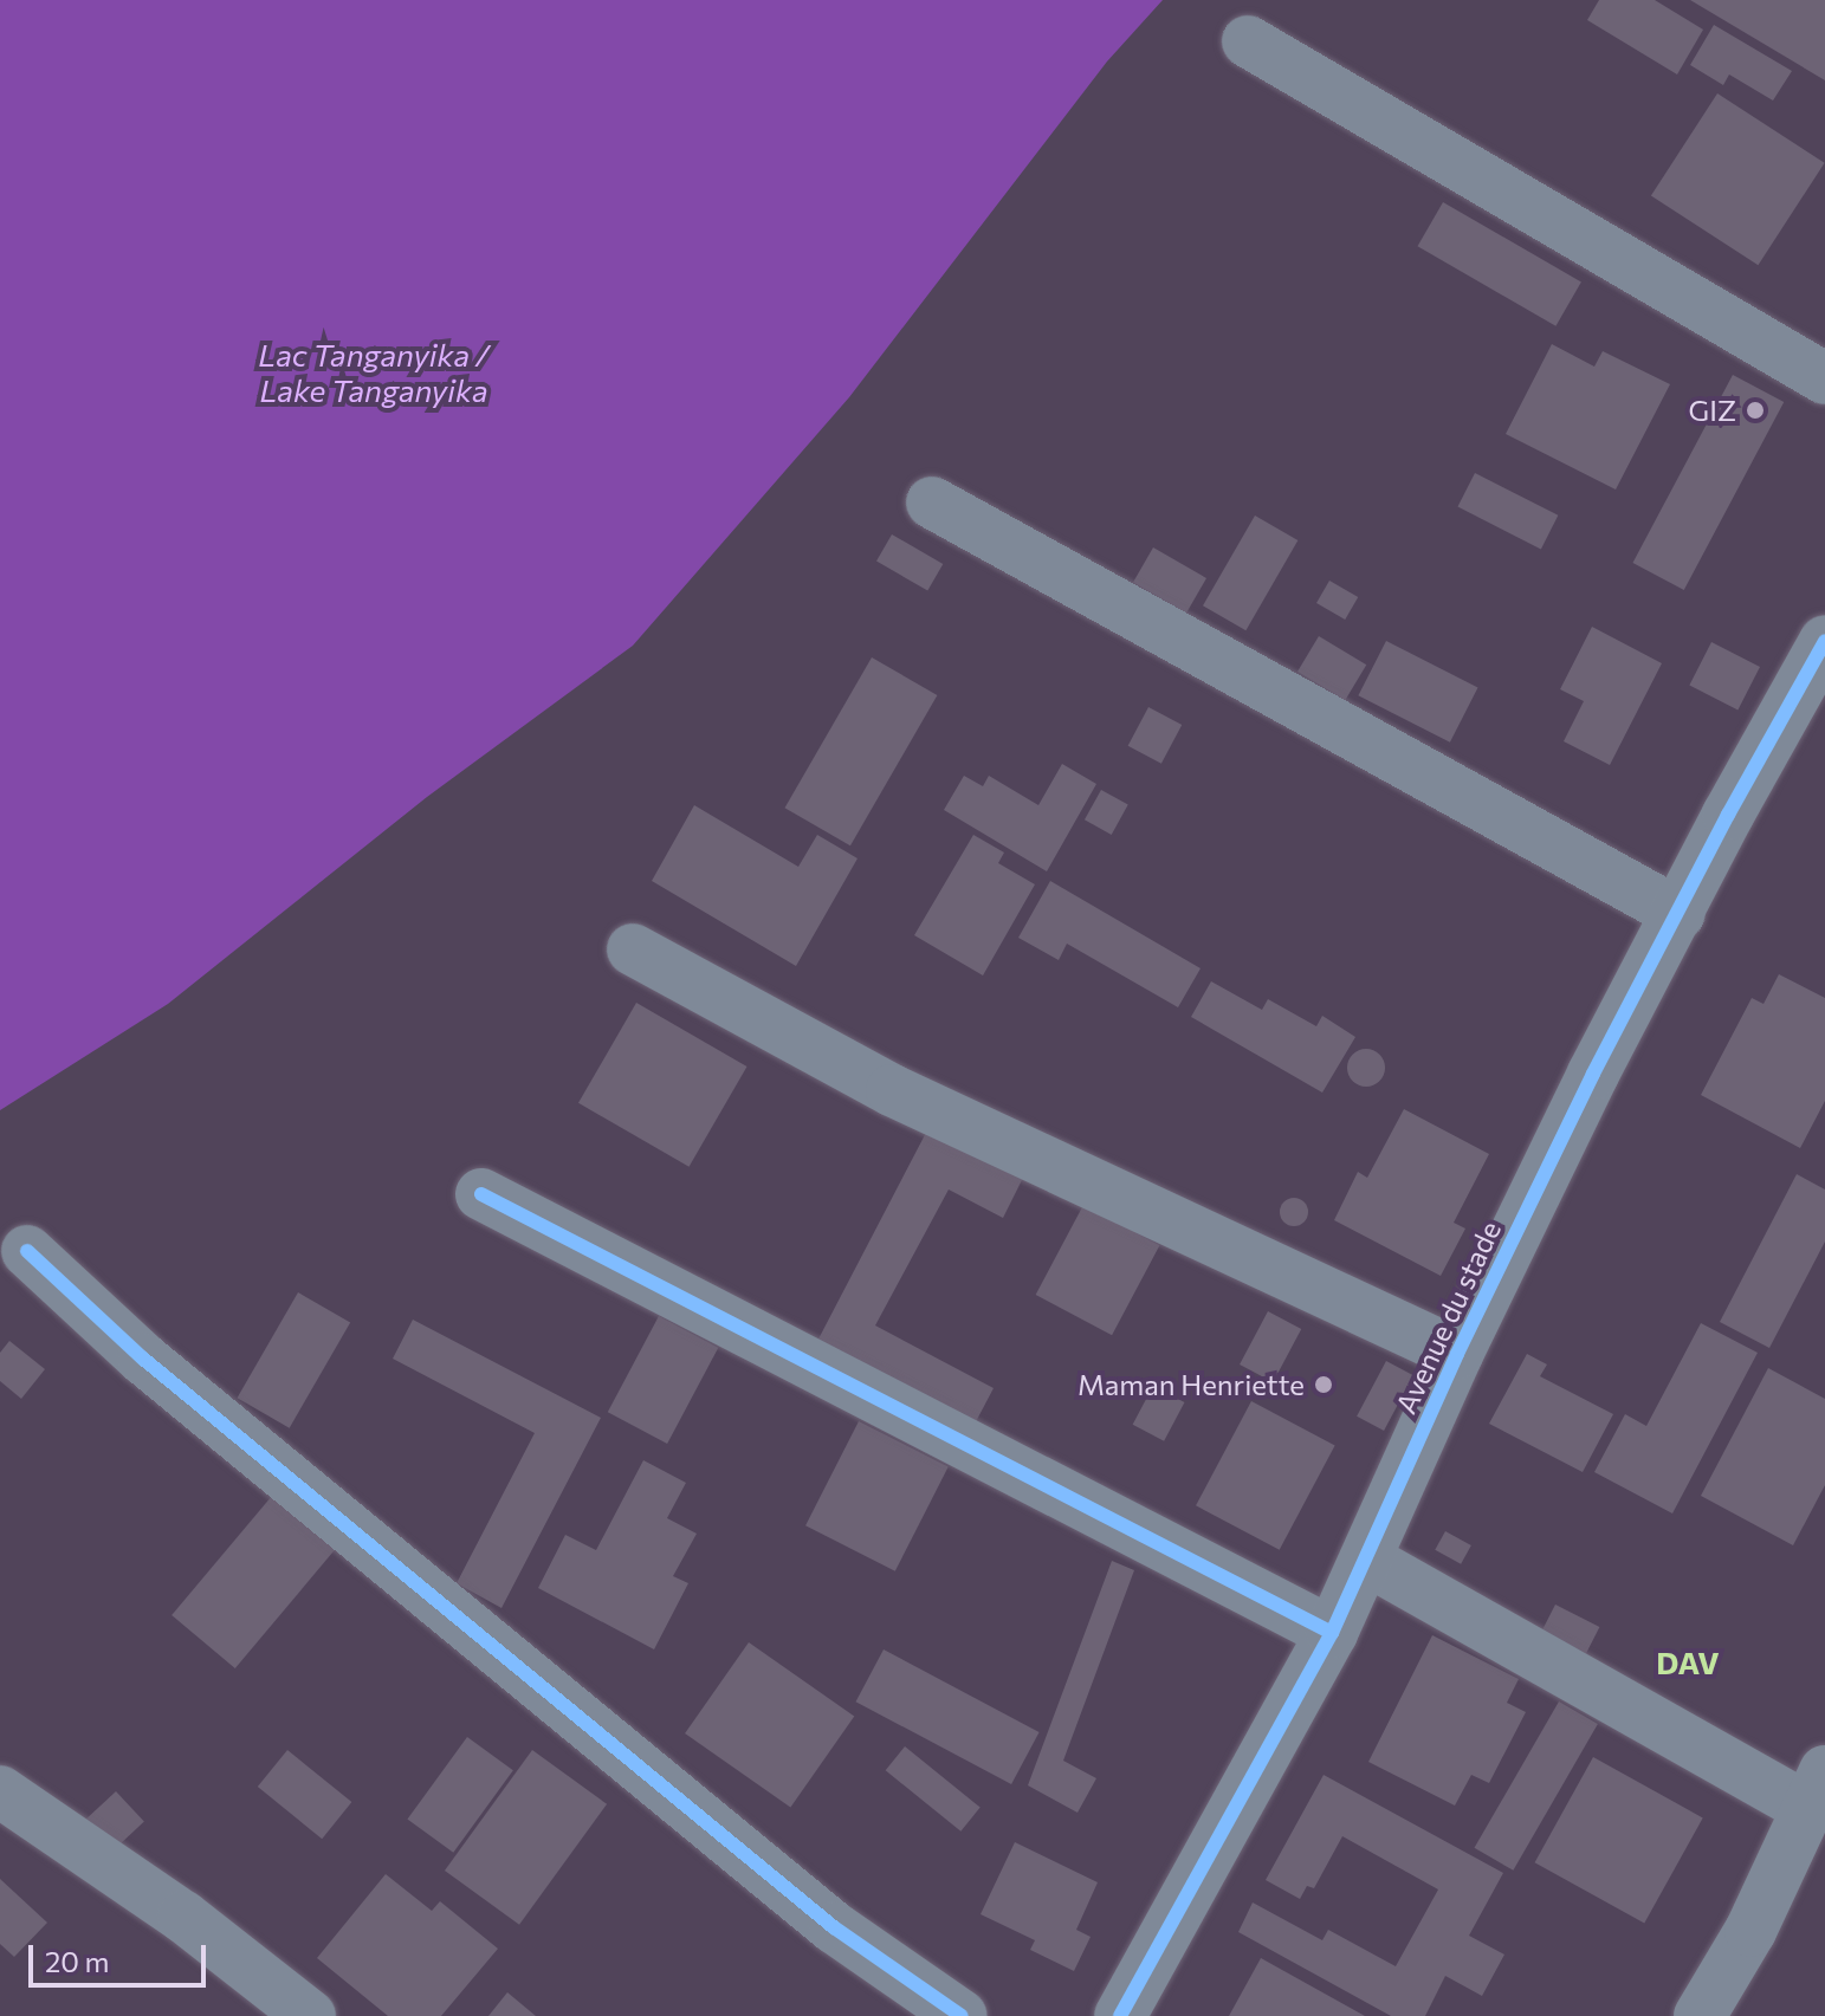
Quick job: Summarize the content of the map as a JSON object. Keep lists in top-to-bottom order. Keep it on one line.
{"streets":{"street":["Avenue du stade"]},"districts":["DAV"],"water":["Lac Tanganyika / Lake Tanganyika"],"places":["GIZ","Maman Henriette"],"scale_bar":"20 m"}
